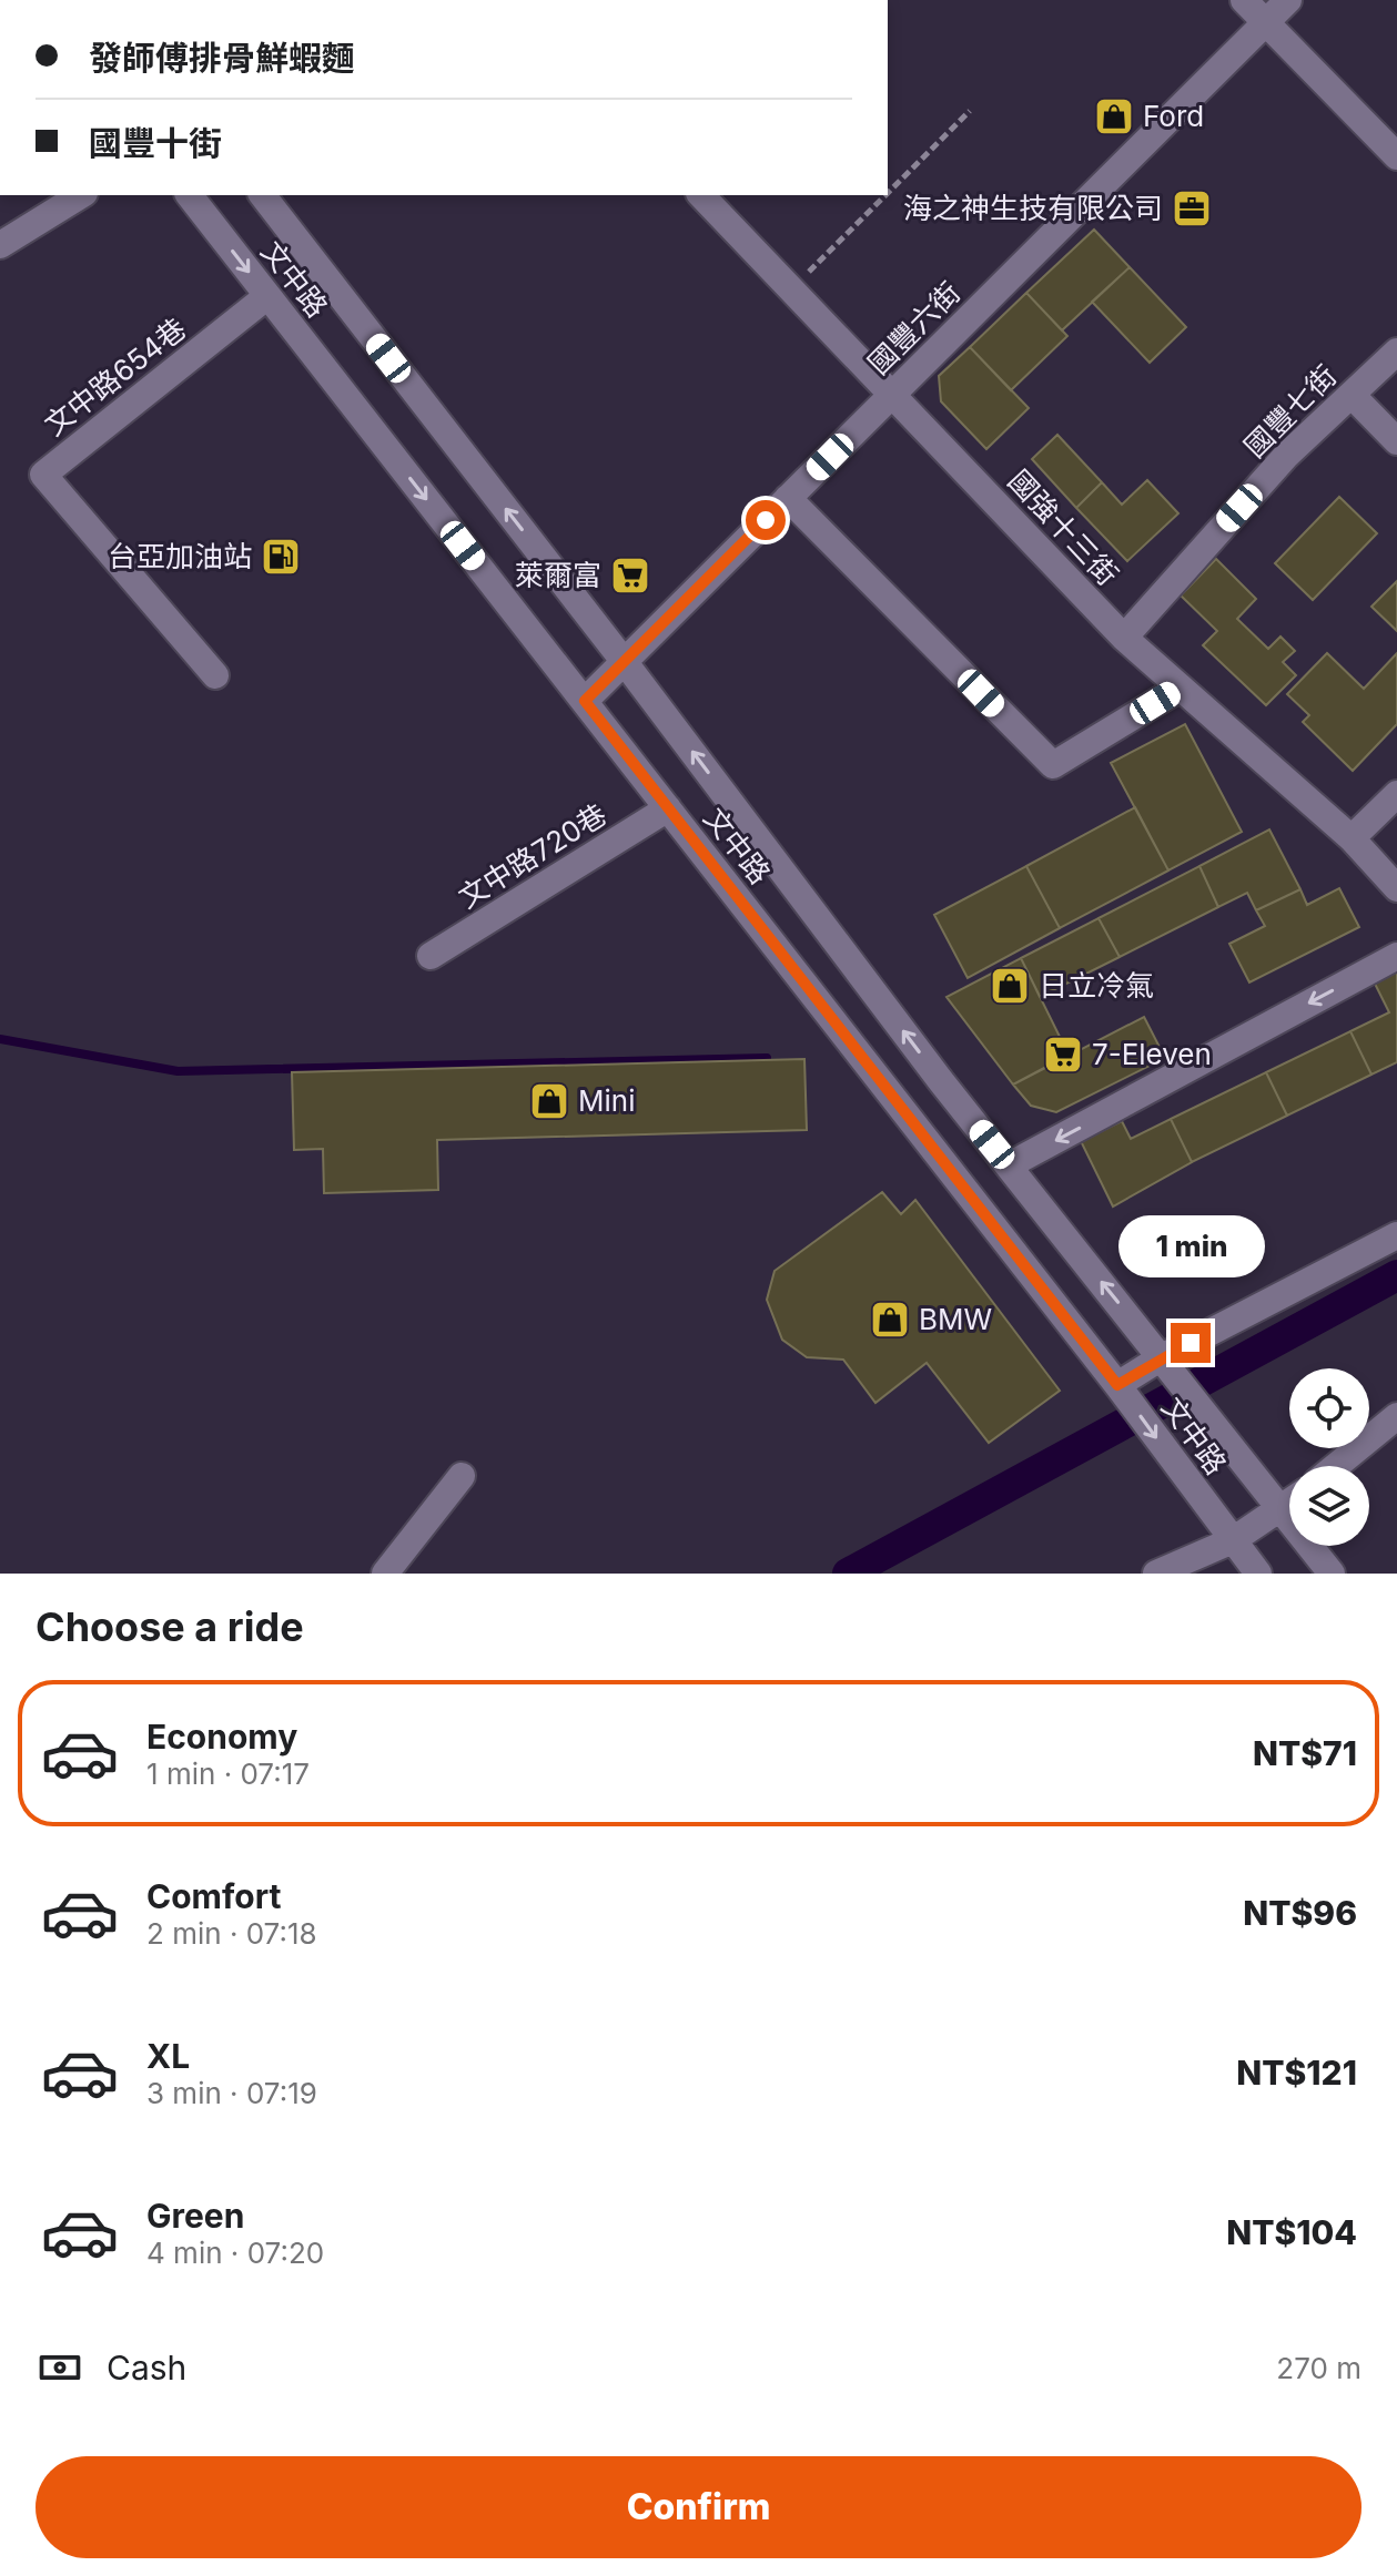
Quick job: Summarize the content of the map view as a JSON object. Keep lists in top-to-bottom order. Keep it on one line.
{"streets":{"street":["文中路","國豐六街","文中路654巷","國豐七街","國強十三街","文中路720巷"]},"crossings":[["文中路","國豐六街"],["文中路","文中路654巷"],["文中路","文中路720巷"],["國豐六街","國強十三街"],["國豐七街","國強十三街"]],"places":{"shop":["Ford","日立冷氣","Mini","BMW"],"office":["海之神生技有限公司"],"fuel station":["台亞加油站"],"supermarket":["萊爾富","7-Eleven"]},"page":{"banner":["發師傅排骨鮮蝦麵","國豐十街"],"bubble":"1 min","heading":"Choose a ride","list":[{"name":"Economy","note":"1 min · 07:17","value":"NT$71"},{"name":"Comfort","note":"2 min · 07:18","value":"NT$96"},{"name":"XL","note":"3 min · 07:19","value":"NT$121"},{"name":"Green","note":"4 min · 07:20","value":"NT$104"}],"pay":["Cash","270 m"],"buttons":"Confirm"}}
